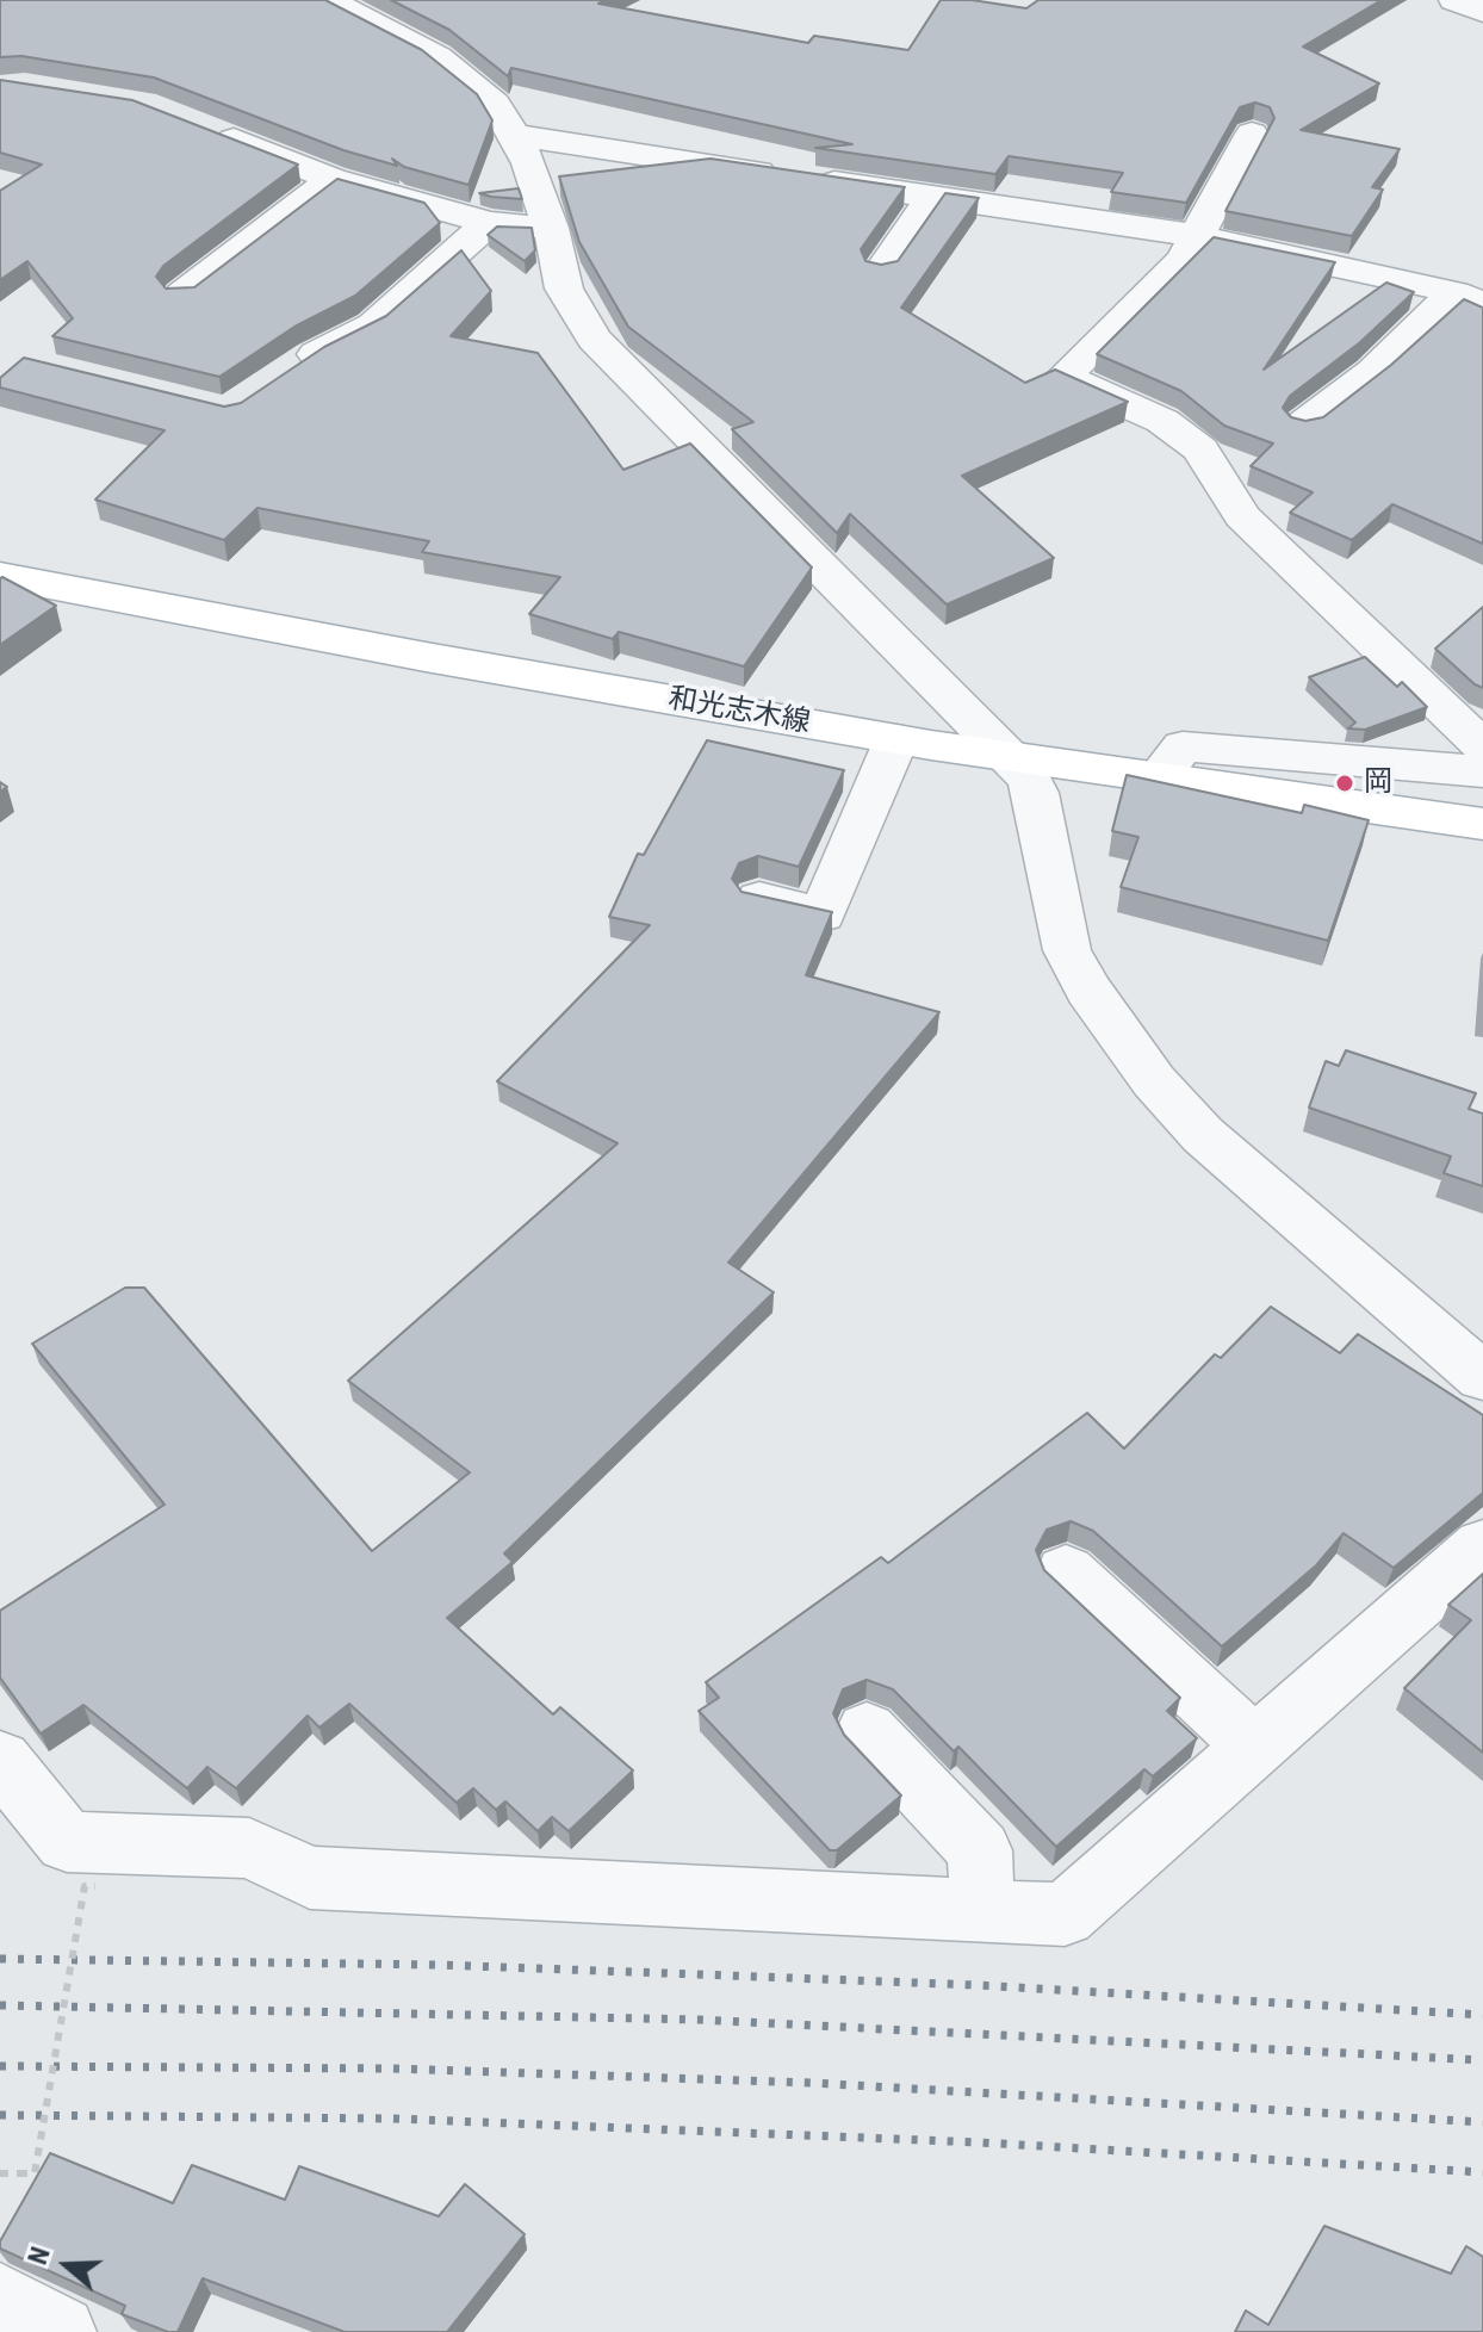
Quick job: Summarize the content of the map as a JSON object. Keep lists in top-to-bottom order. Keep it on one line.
{"streets":{"main road":["和光志木線"]},"places":["岡"],"north":"left"}
